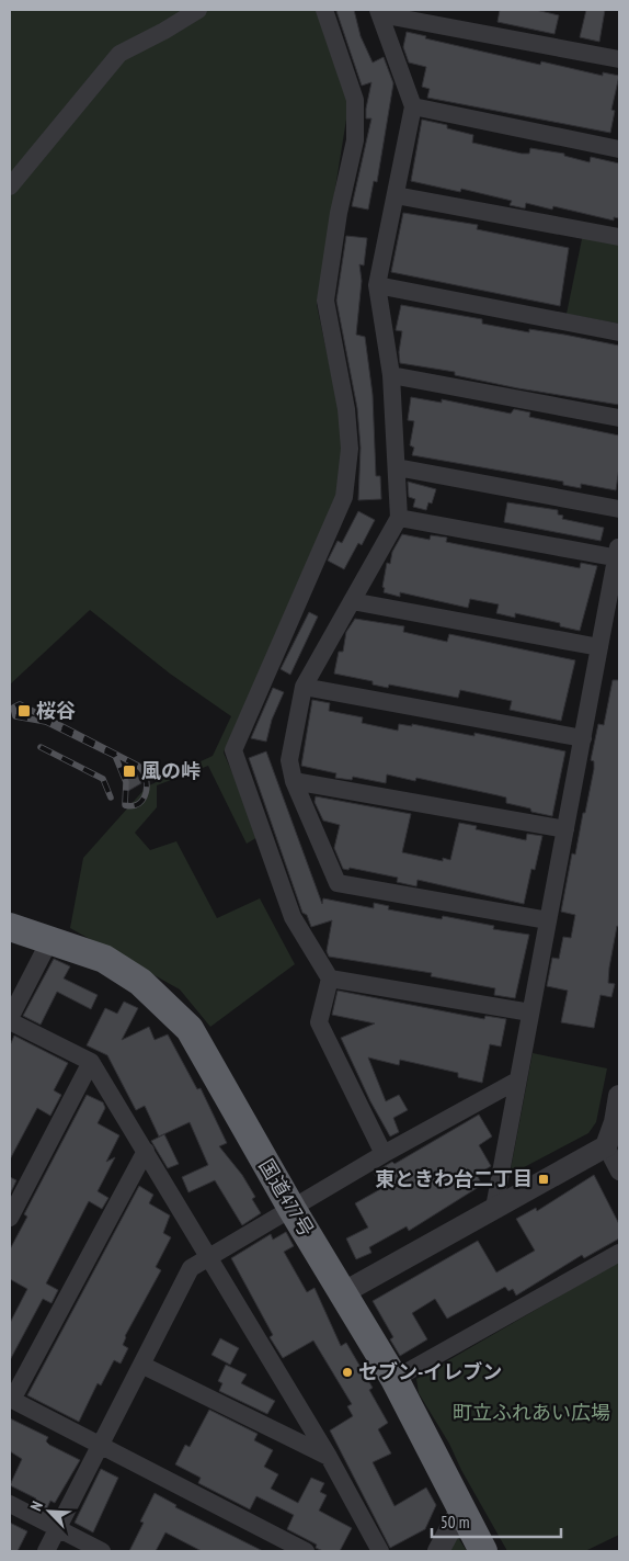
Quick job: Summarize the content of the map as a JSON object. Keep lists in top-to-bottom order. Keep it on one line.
{"streets":{"highway":["国道477号"]},"parks":["町立ふれあい広場"],"places":{"transit":["桜谷","風の峠","東ときわ台二丁目"],"other":["セブン-イレブン"]},"scale_bar":"50 m","north":"top left"}
